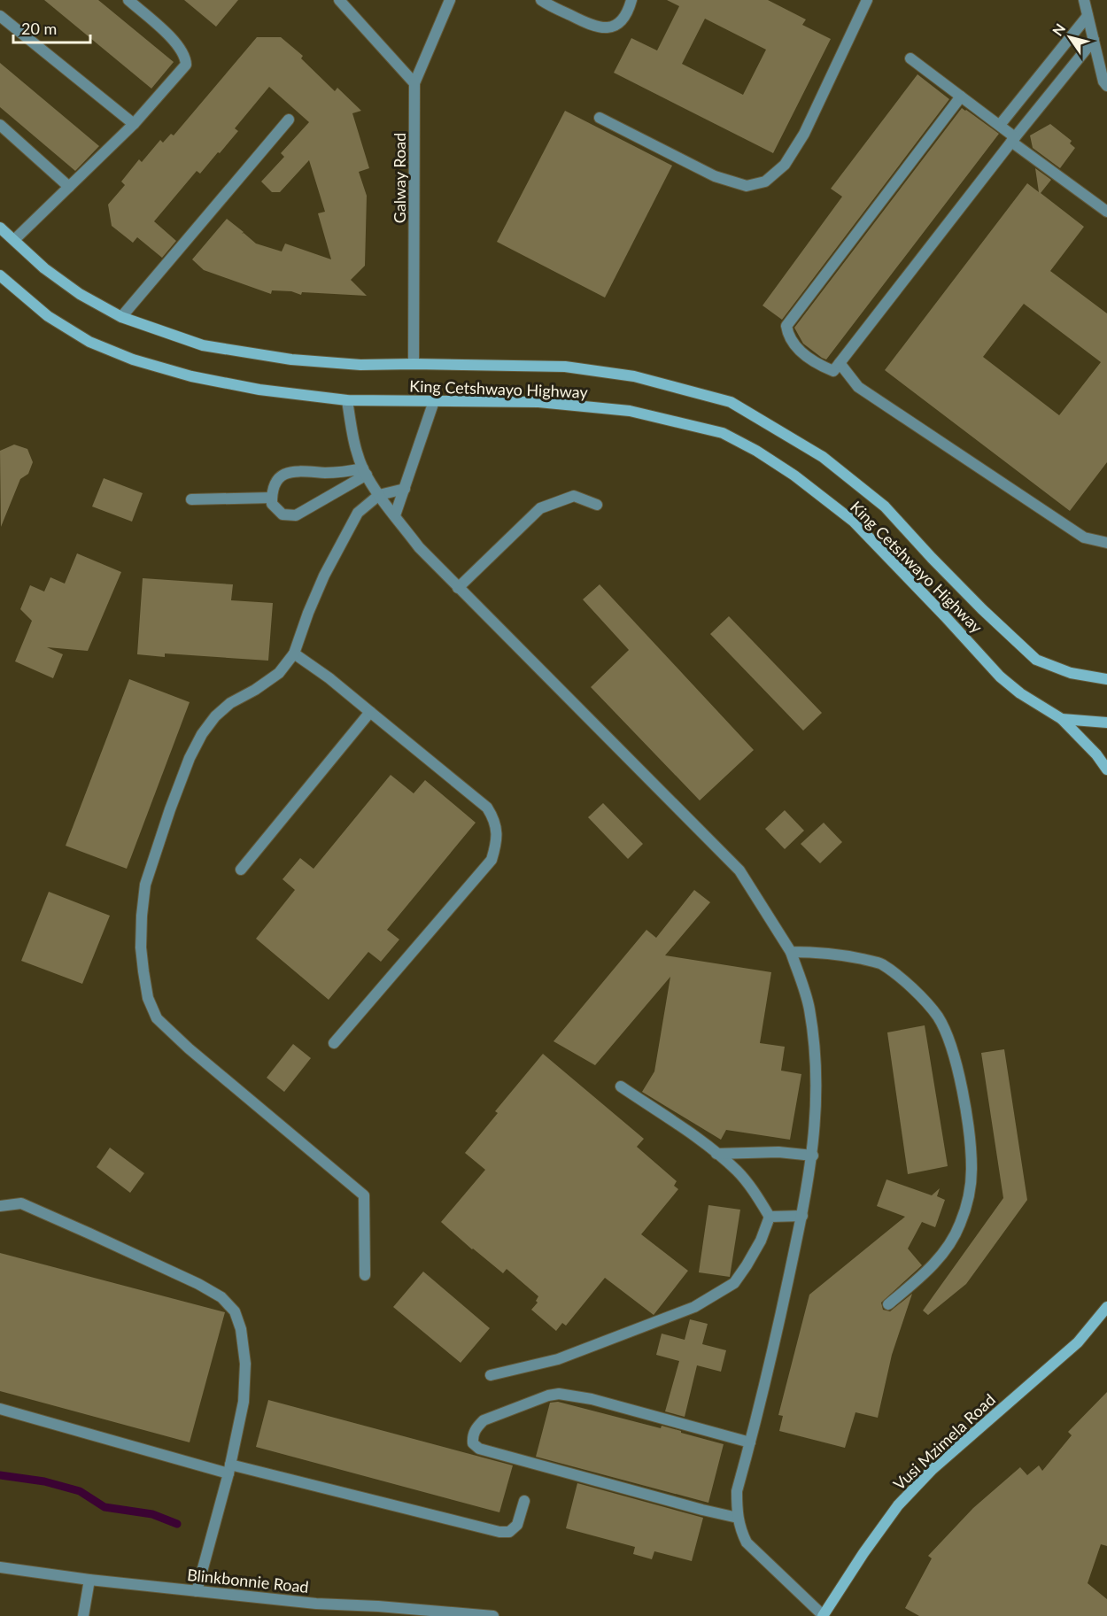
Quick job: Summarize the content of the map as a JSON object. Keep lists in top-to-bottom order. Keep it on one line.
{"streets":{"main road":["King Cetshwayo Highway","Vusi Mzimela Road"],"street":["Galway Road","Blinkbonnie Road"]},"crossings":[["Galway Road","King Cetshwayo Highway"]],"scale_bar":"20 m","north":"top left"}
